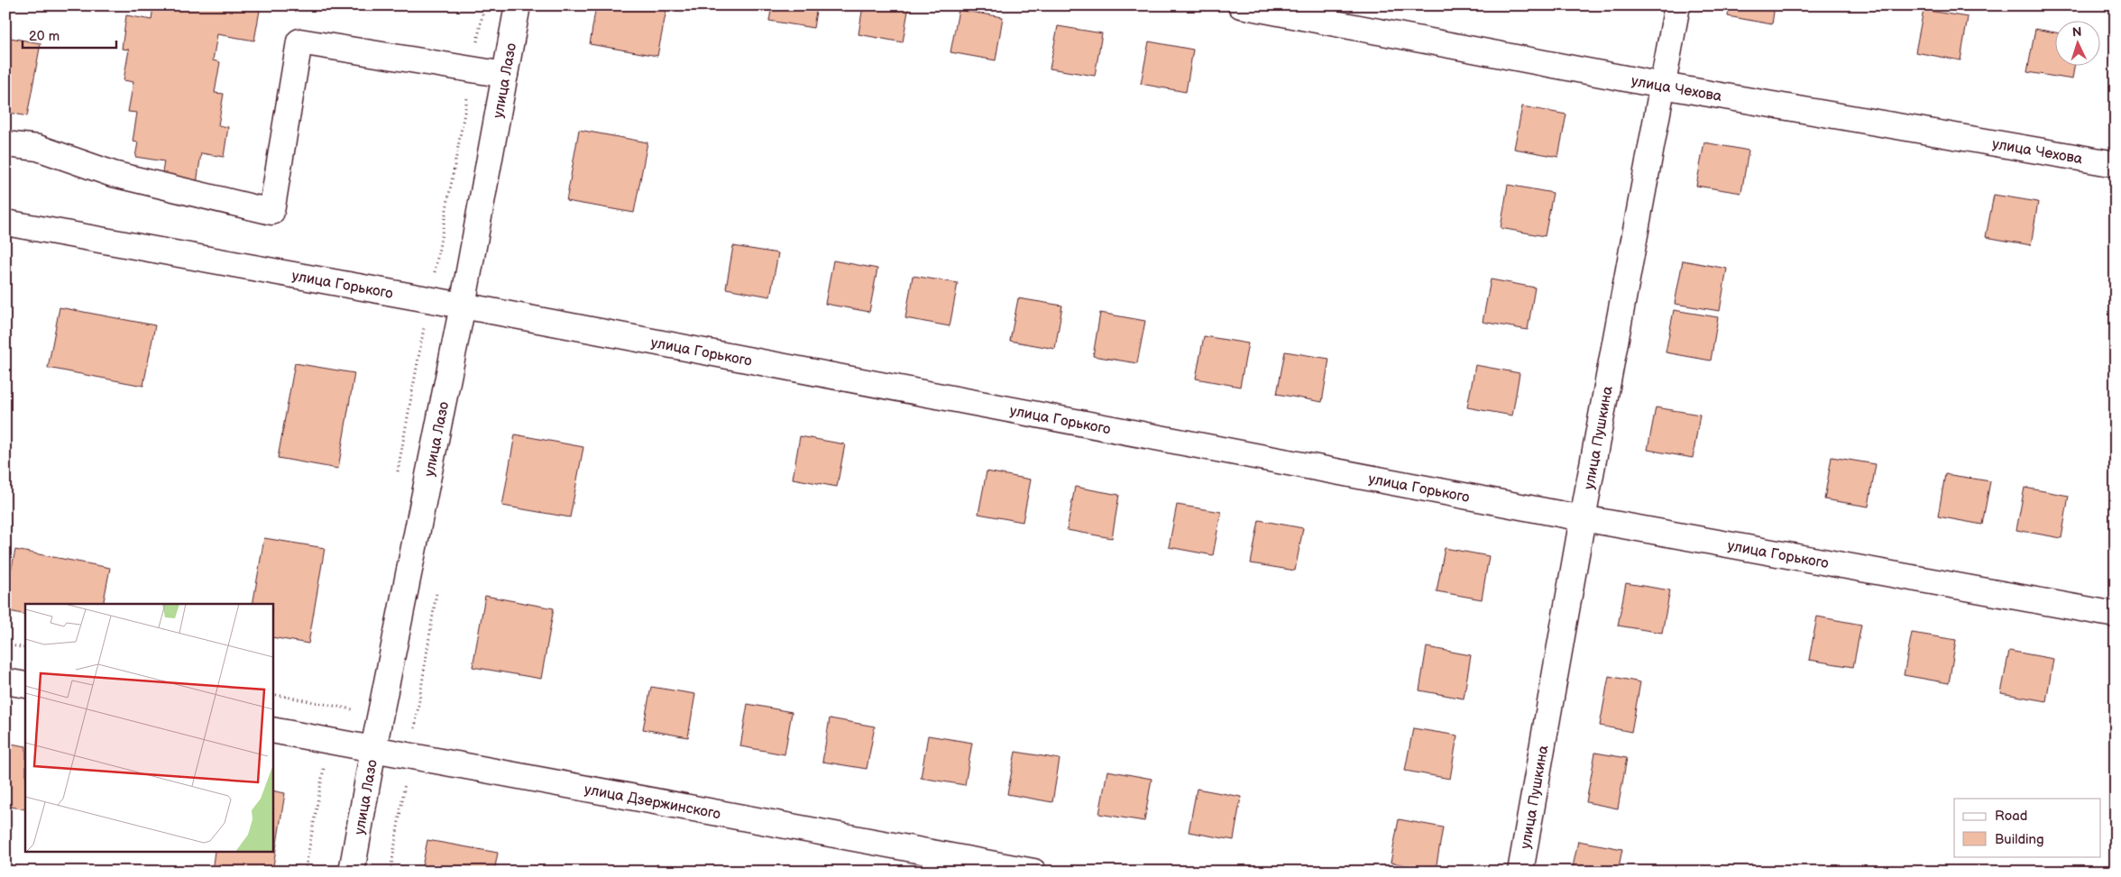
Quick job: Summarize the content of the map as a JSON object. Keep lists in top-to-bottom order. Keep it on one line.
{"streets":{"street":["улица Лазо","улица Чехова","улица Горького","улица Пушкина","улица Дзержинского"]},"crossings":[["улица Лазо","улица Горького"],["улица Лазо","улица Дзержинского"],["улица Чехова","улица Пушкина"],["улица Горького","улица Пушкина"]],"legend":["Road","Building"],"scale_bar":"20 m","north":"top"}
